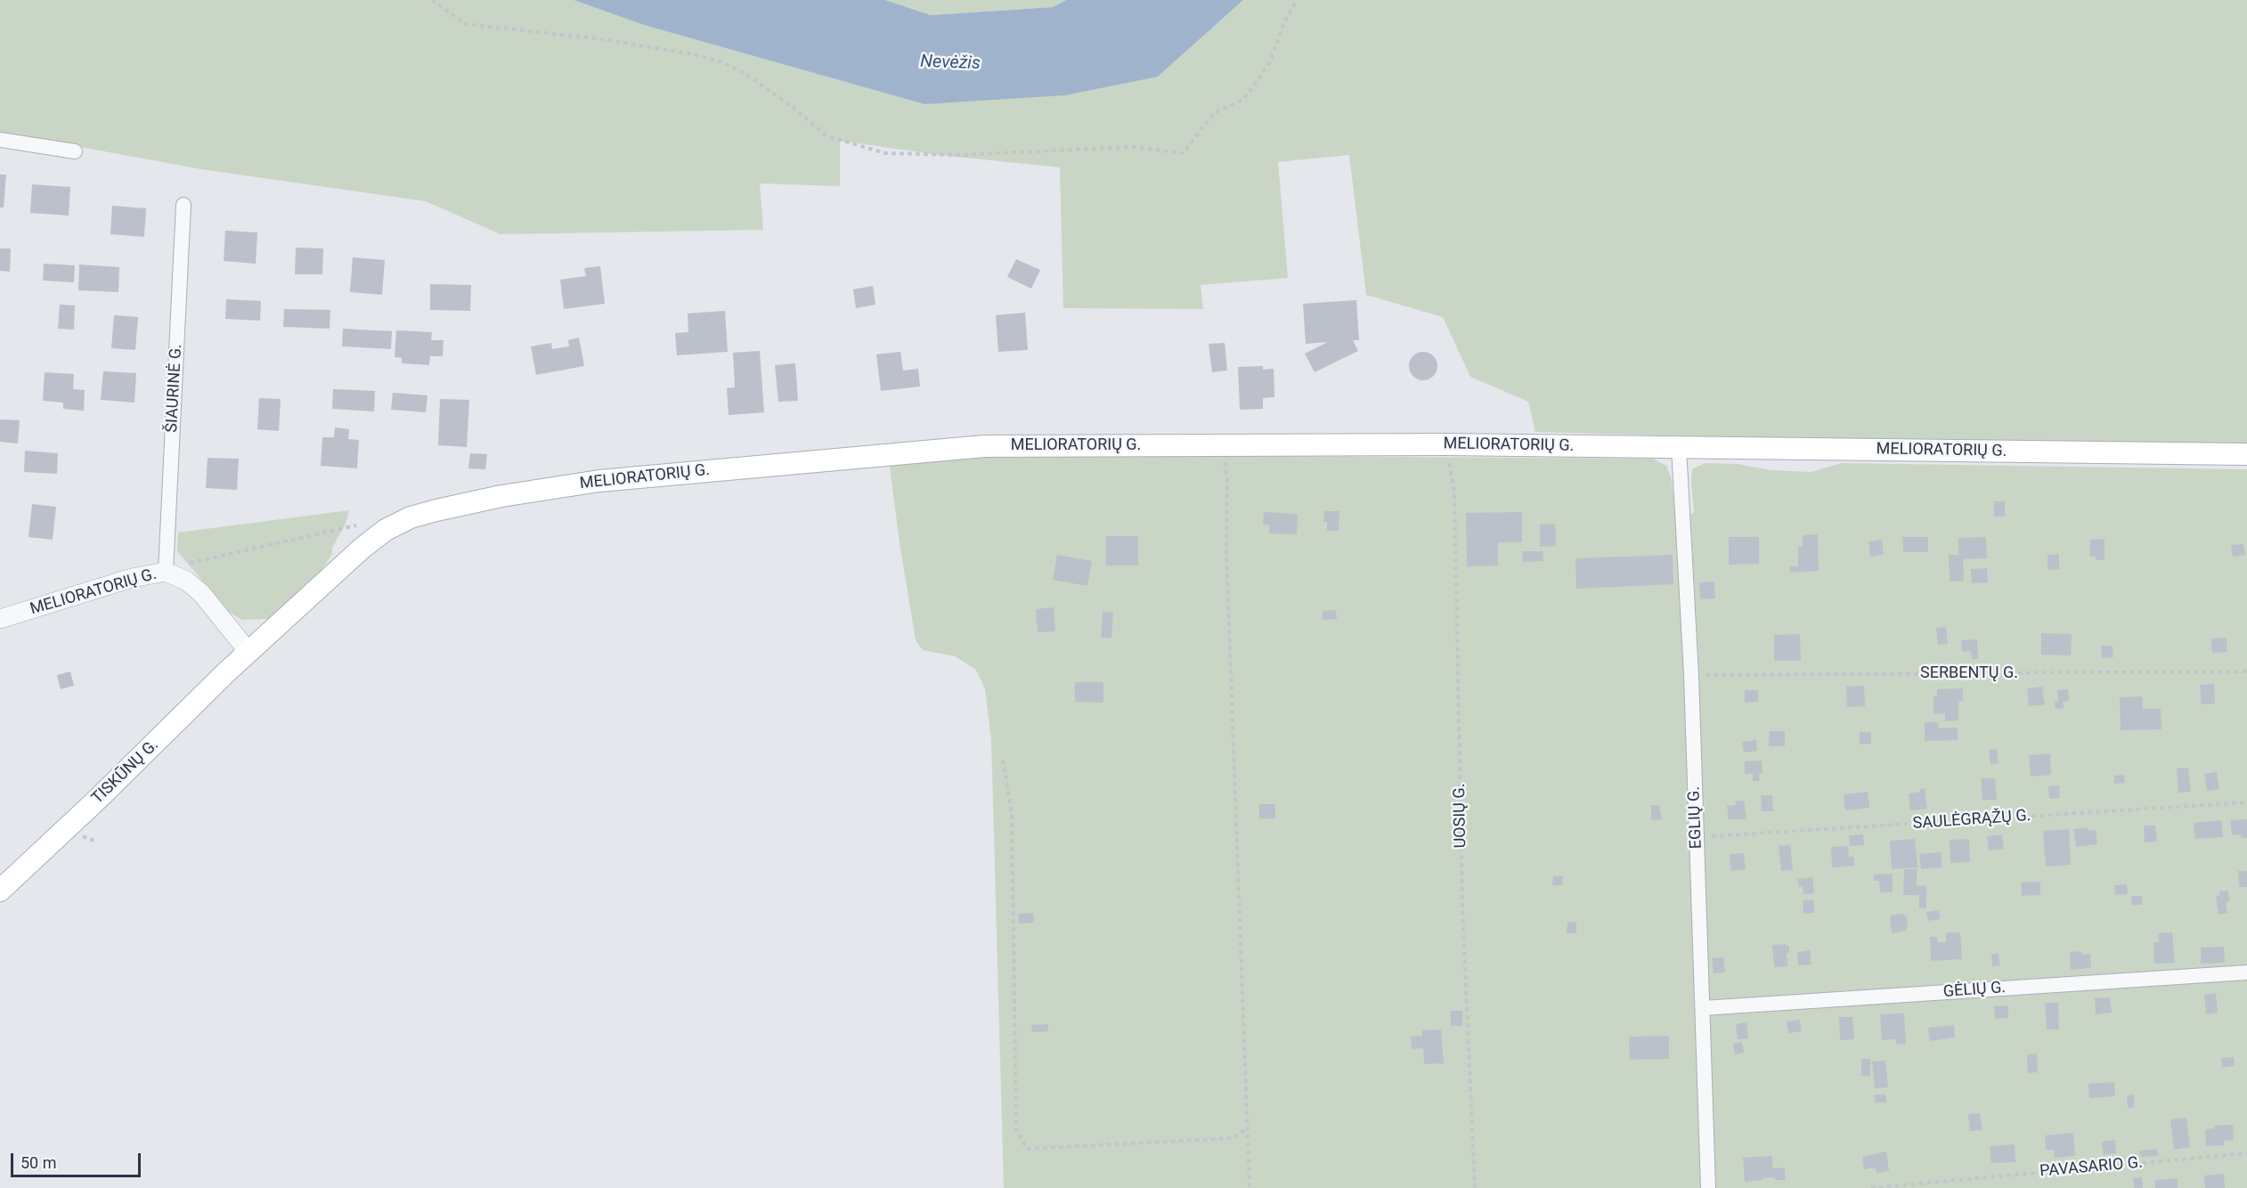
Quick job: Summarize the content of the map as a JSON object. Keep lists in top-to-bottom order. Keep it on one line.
{"streets":{"main road":["MELIORATORIŲ G.","TISKŪNŲ G."],"street":["ŠIAURINĖ G.","EGLIŲ G.","GĖLIŲ G."],"path":["SERBENTŲ G.","UOSIŲ G.","SAULĖGRĄŽŲ G.","PAVASARIO G."]},"crossings":[["ŠIAURINĖ G.","MELIORATORIŲ G."],["MELIORATORIŲ G.","TISKŪNŲ G."],["MELIORATORIŲ G.","UOSIŲ G."],["MELIORATORIŲ G.","EGLIŲ G."],["SERBENTŲ G.","EGLIŲ G."],["EGLIŲ G.","SAULĖGRĄŽŲ G."],["EGLIŲ G.","GĖLIŲ G."]],"water":["Nevėžis"],"scale_bar":"50 m"}
